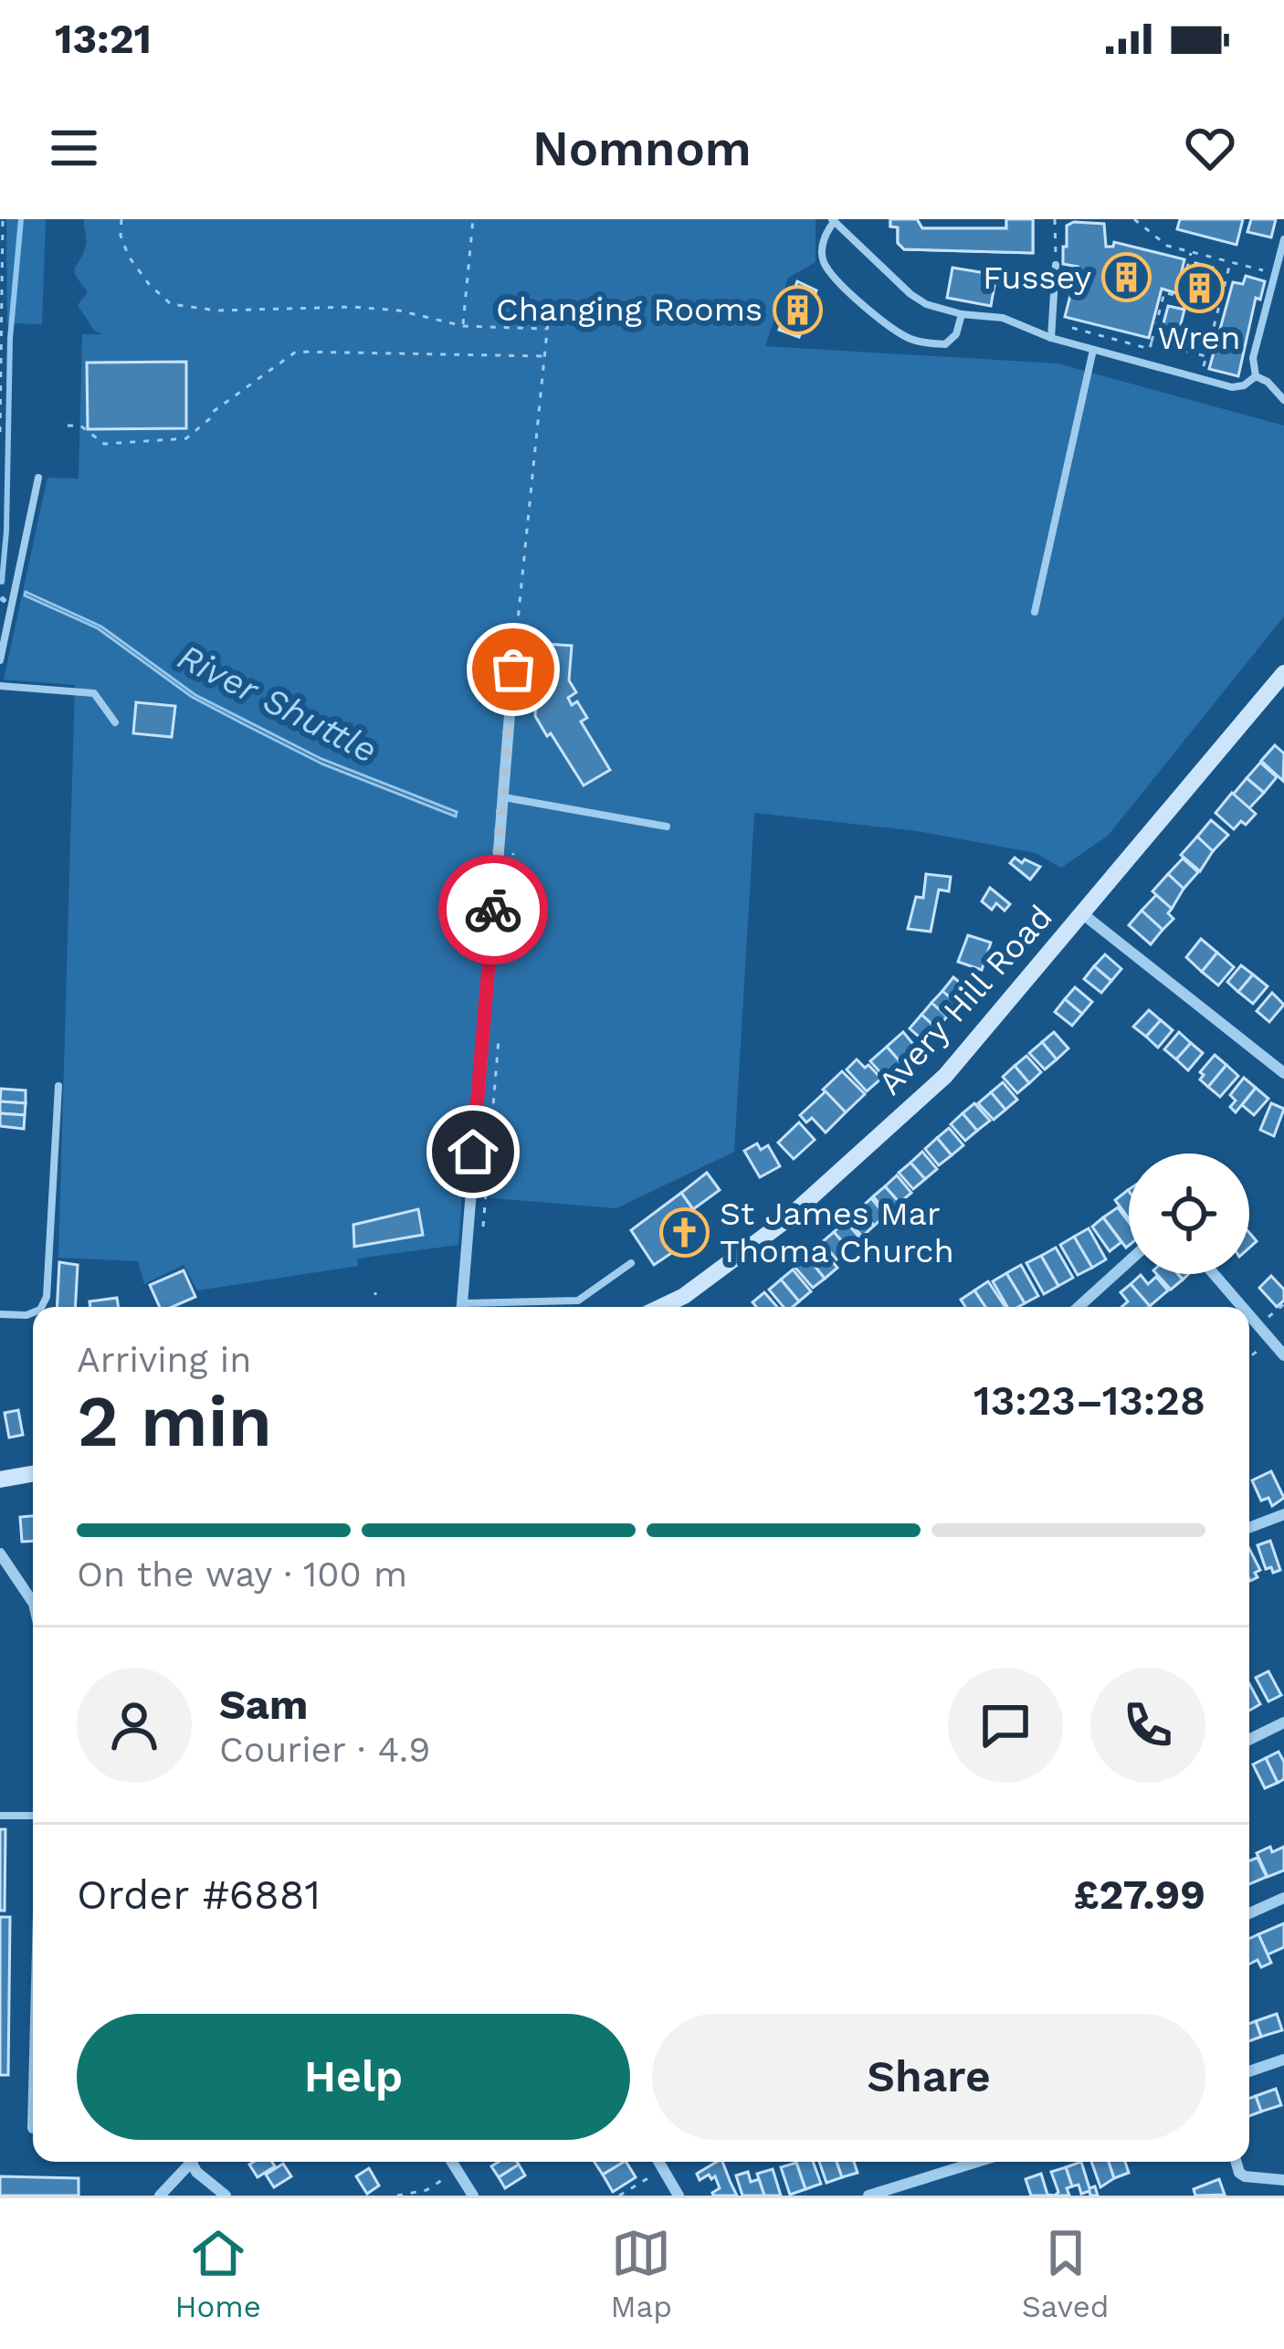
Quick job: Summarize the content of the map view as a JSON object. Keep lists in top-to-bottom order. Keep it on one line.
{"streets":{"street":["Avery Hill Road"]},"water":["River Shuttle"],"places":{"building":["Fussey","Wren","Changing Rooms"],"church":["St James Mar Thoma Church"]},"page":{"status":"13:21","header":"Nomnom","heading":["2 min","Arriving in","13:23–13:28"],"panel":["Sam","Courier · 4.9","Order #6881","£27.99"],"bar":"On the way · 100 m","buttons":["Help","Share"],"tabs":["Home","Map","Saved"]}}
